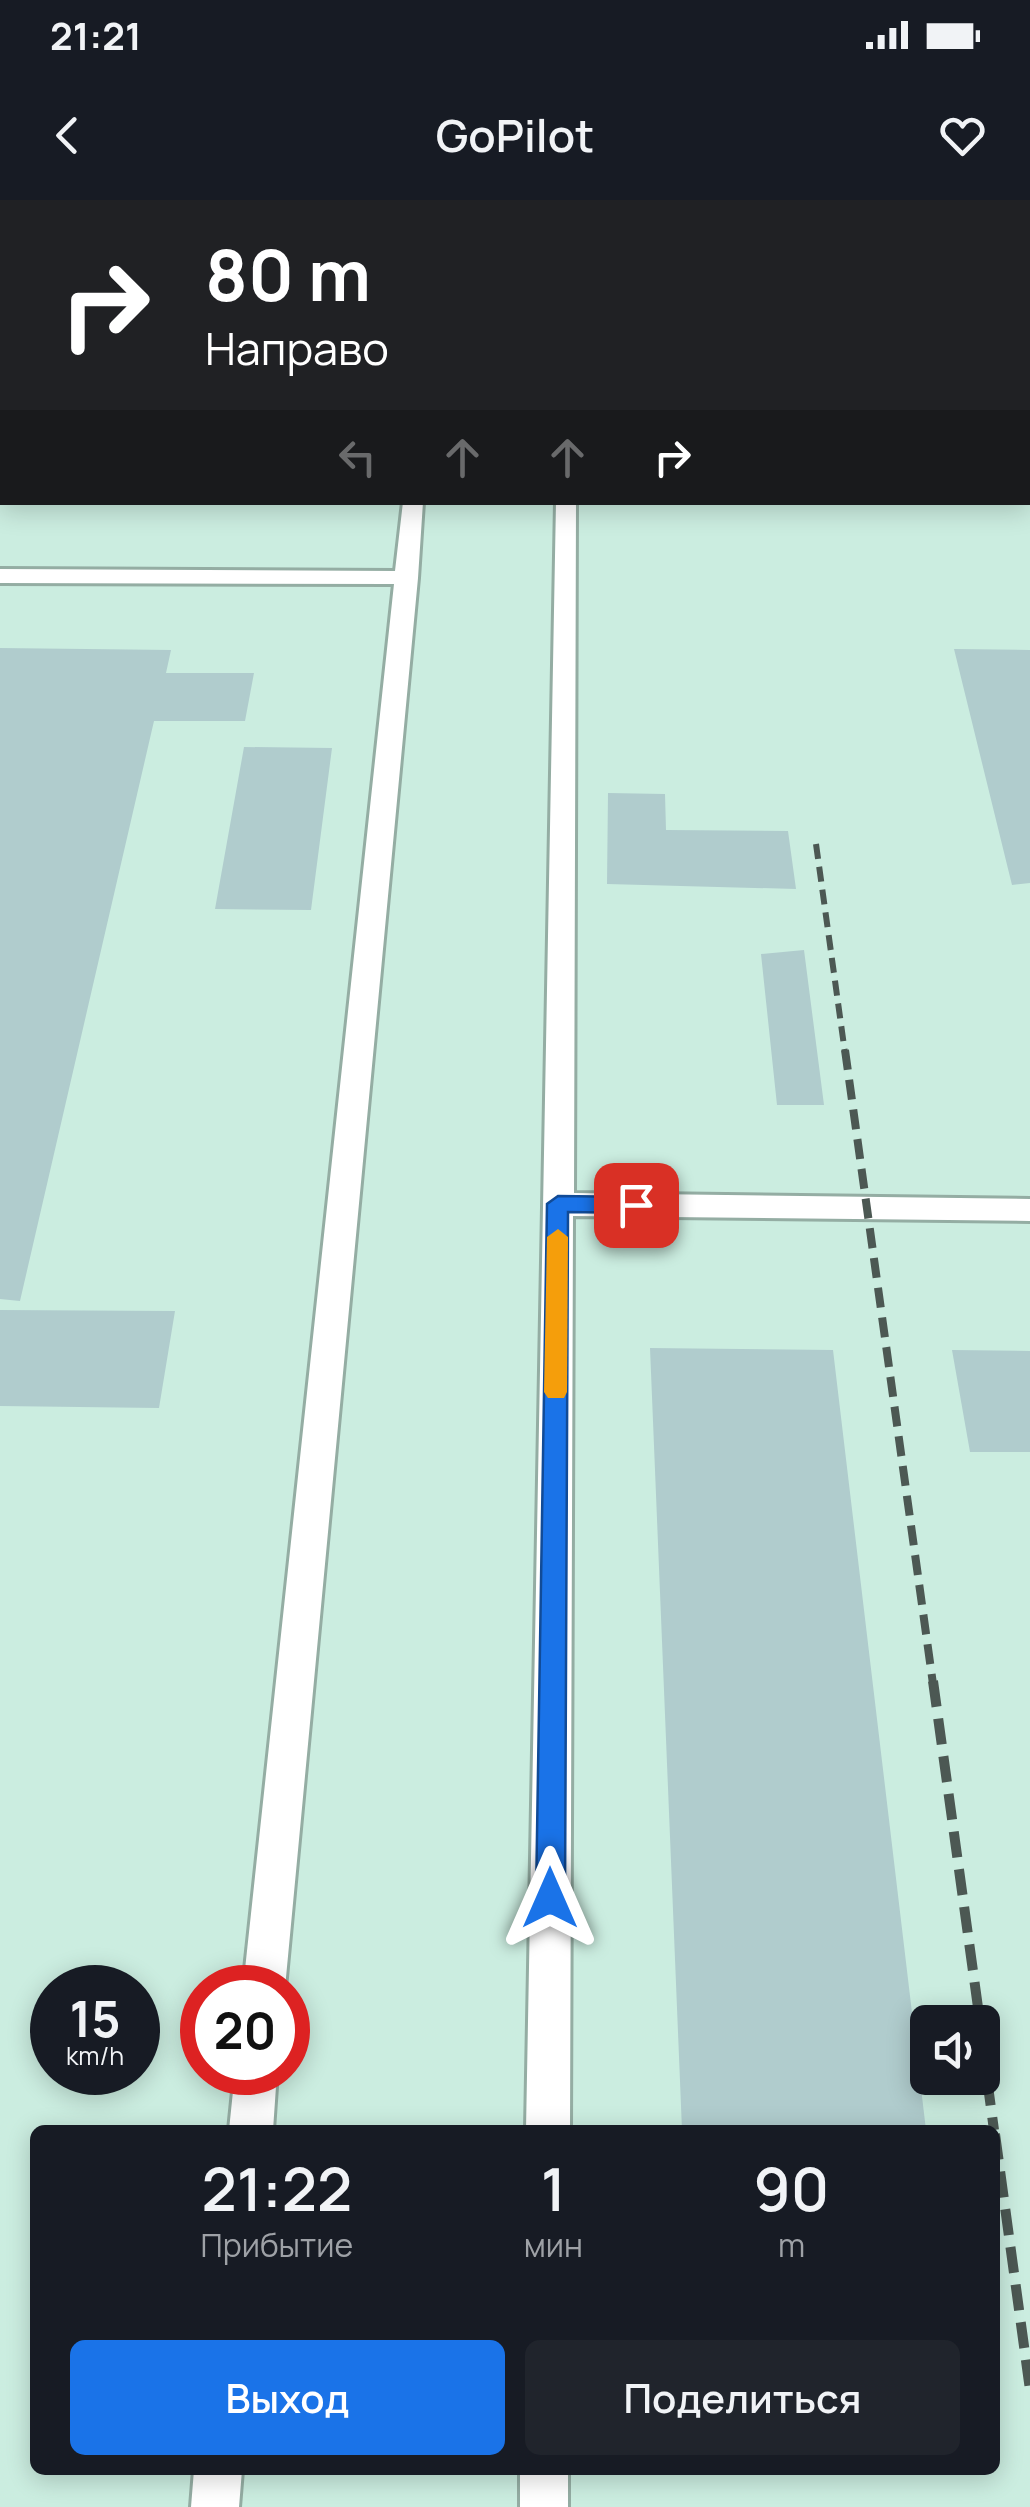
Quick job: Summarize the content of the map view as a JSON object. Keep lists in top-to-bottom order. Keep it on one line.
{"page":{"status":"21:21","header":"GoPilot","turn":["80 m","Направо"],"speed":"15 km/h","limit":"20","eta":["21:22","Прибытие","1","мин","90","m"],"buttons":["Выход","Поделиться"]}}
